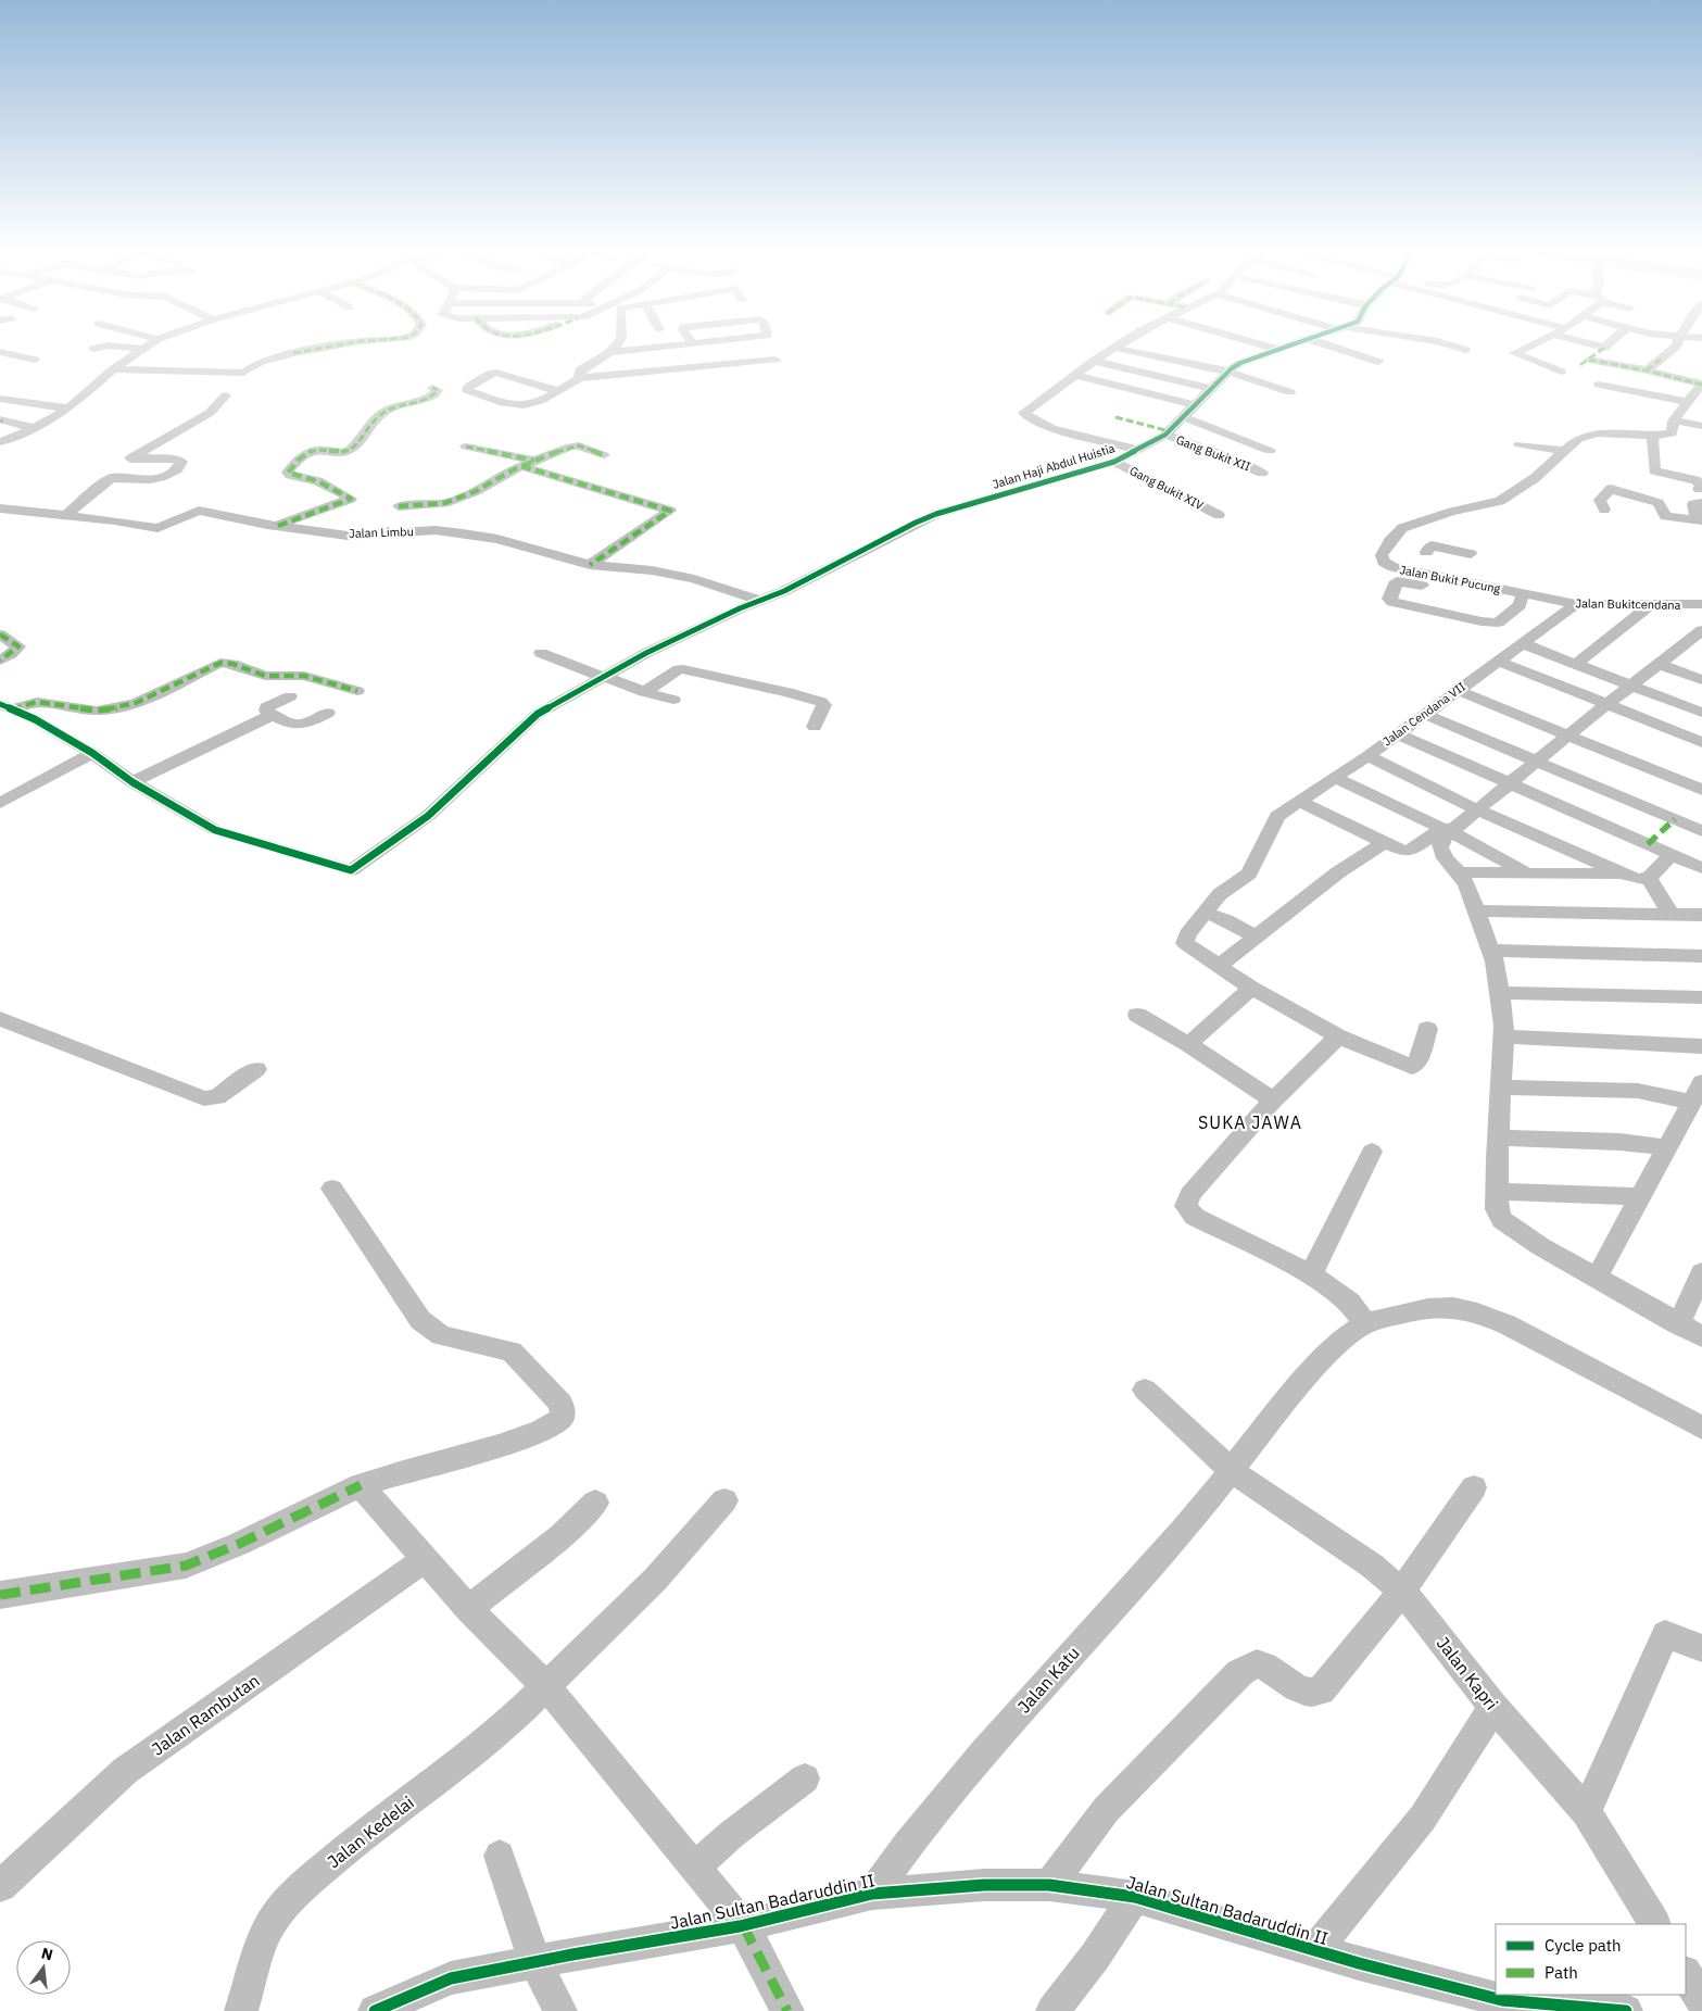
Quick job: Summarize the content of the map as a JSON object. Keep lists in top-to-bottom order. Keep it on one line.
{"streets":{"street":["Gang Bukit XII","Jalan Haji Abdul Huistia","Gang Bukit XIV","Jalan Limbu","Jalan Bukit Pucung","Jalan Bukitcendana","Jalan Cendana VII","Jalan Kapri","Jalan Katu","Jalan Rambutan","Jalan Kedelai","Jalan Sultan Badaruddin II"]},"crossings":[["Gang Bukit XII","Jalan Haji Abdul Huistia"],["Jalan Haji Abdul Huistia","Gang Bukit XIV"],["Jalan Haji Abdul Huistia","Jalan Limbu"],["Jalan Bukit Pucung","Jalan Bukitcendana"],["Jalan Bukitcendana","Jalan Cendana VII"],["Jalan Kapri","Jalan Katu"],["Jalan Katu","Jalan Sultan Badaruddin II"]],"districts":["SUKA JAWA"],"legend":["Cycle path","Path"],"north":"top"}
